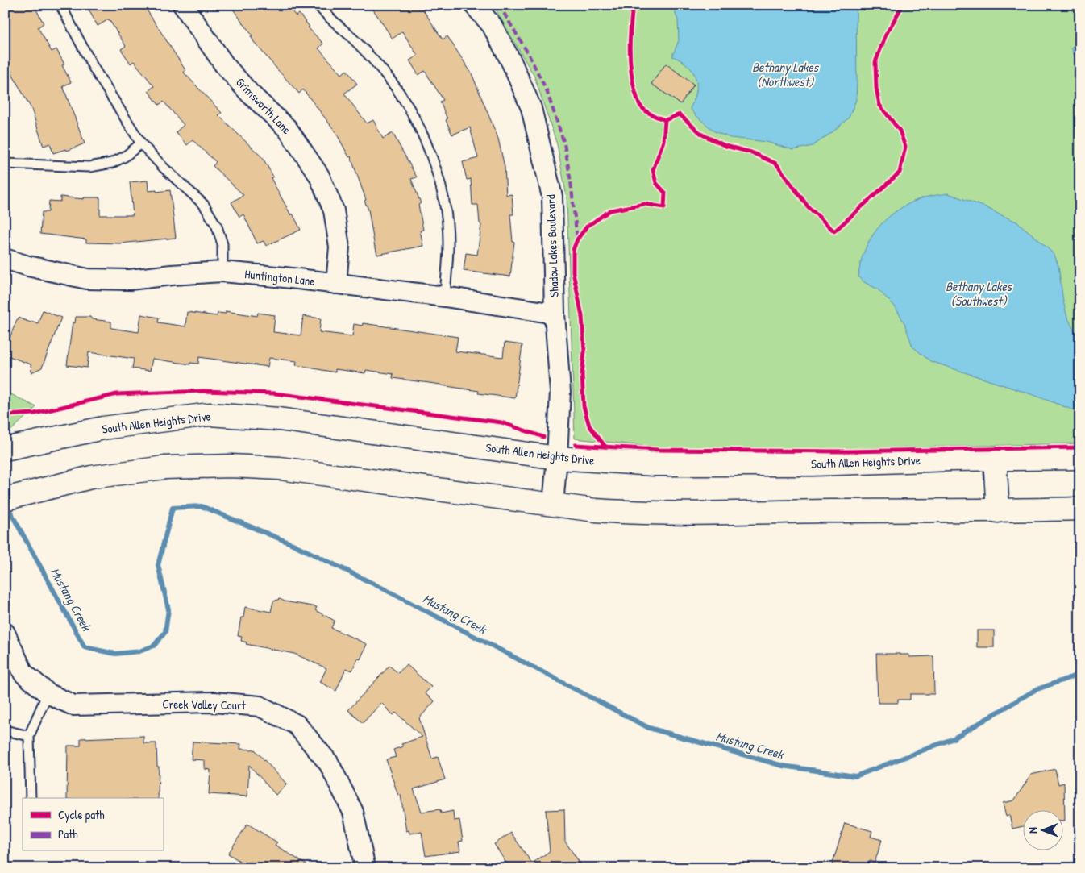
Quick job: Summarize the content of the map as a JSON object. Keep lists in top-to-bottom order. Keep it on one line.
{"streets":{"main road":["South Allen Heights Drive"],"street":["Grimsworth Lane","Shadow Lakes Boulevard","Huntington Lane","Creek Valley Court"]},"crossings":[["Grimsworth Lane","Huntington Lane"],["Shadow Lakes Boulevard","Huntington Lane"],["Shadow Lakes Boulevard","South Allen Heights Drive"]],"water":["Bethany Lakes (Northwest)","Bethany Lakes (Southwest)","Mustang Creek"],"legend":["Cycle path","Path"],"north":"left"}
